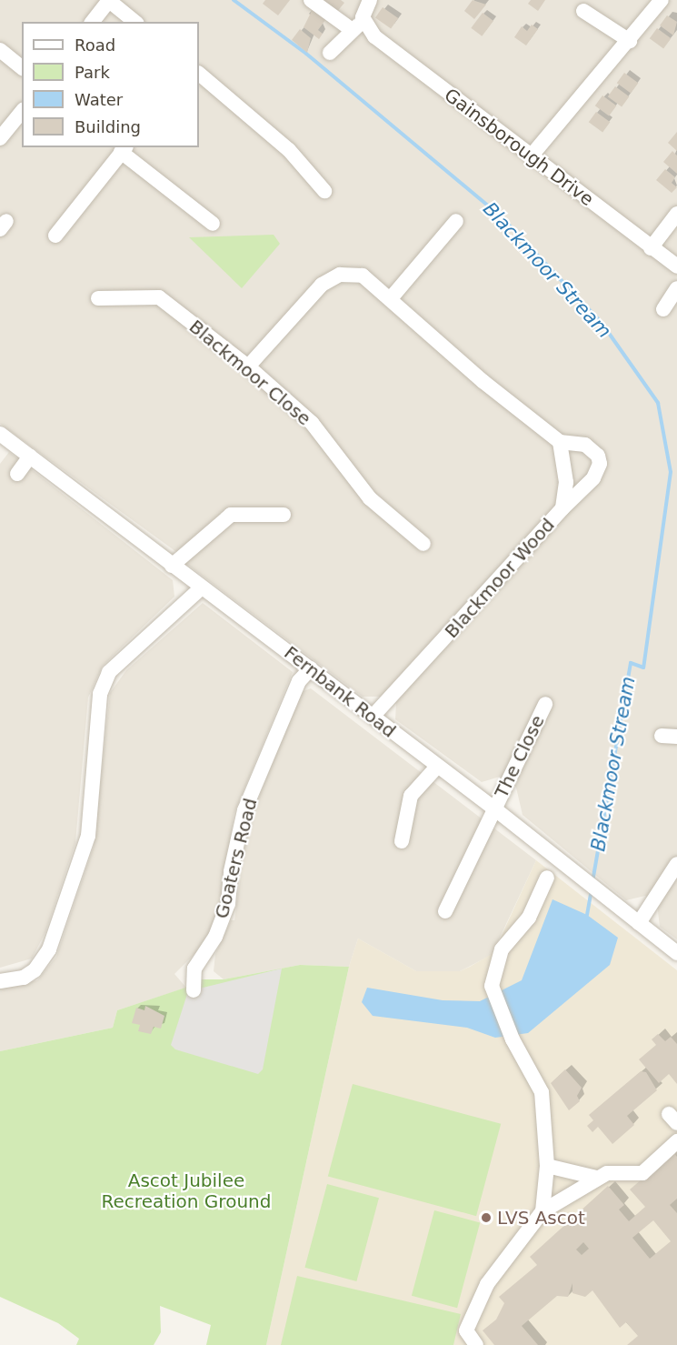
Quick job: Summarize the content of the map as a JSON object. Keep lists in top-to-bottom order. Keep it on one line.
{"streets":{"street":["Gainsborough Drive","Blackmoor Close","Blackmoor Wood","Fernbank Road","The Close","Goaters Road"]},"crossings":[["Blackmoor Wood","Fernbank Road"],["Fernbank Road","The Close"],["Fernbank Road","Goaters Road"]],"water":["Blackmoor Stream"],"parks":["Ascot Jubilee Recreation Ground"],"places":["LVS Ascot"],"legend":["Road","Park","Water","Building"]}
